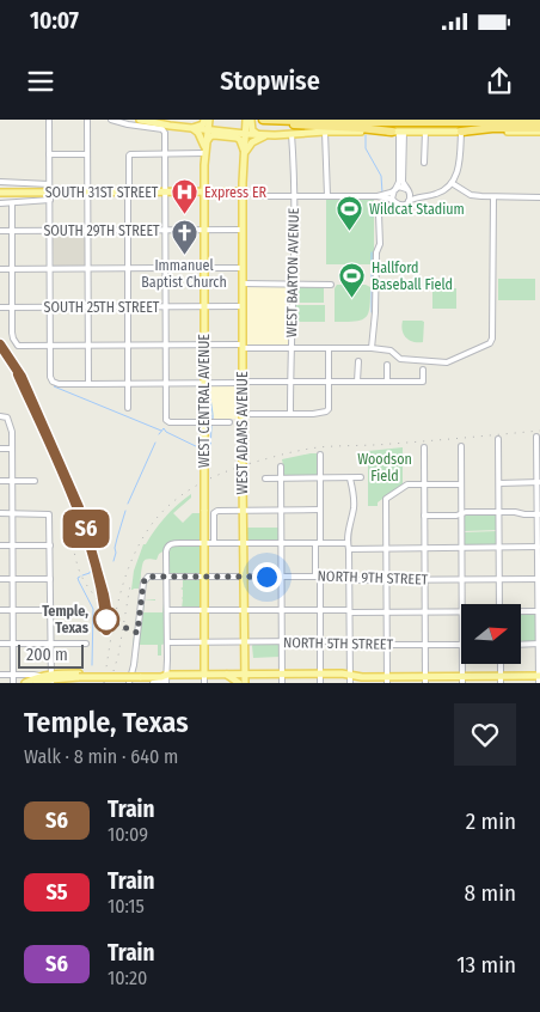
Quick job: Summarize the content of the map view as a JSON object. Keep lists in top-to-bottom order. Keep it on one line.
{"streets":{"main road":["SOUTH 31ST STREET","WEST CENTRAL AVENUE","WEST ADAMS AVENUE"],"street":["SOUTH 29TH STREET","WEST BARTON AVENUE","SOUTH 25TH STREET","NORTH 9TH STREET","NORTH 5TH STREET"]},"crossings":[["SOUTH 31ST STREET","WEST CENTRAL AVENUE"],["SOUTH 31ST STREET","WEST ADAMS AVENUE"],["SOUTH 29TH STREET","WEST CENTRAL AVENUE"],["SOUTH 29TH STREET","WEST ADAMS AVENUE"],["SOUTH 25TH STREET","WEST CENTRAL AVENUE"],["SOUTH 25TH STREET","WEST ADAMS AVENUE"],["WEST CENTRAL AVENUE","NORTH 9TH STREET"],["WEST CENTRAL AVENUE","NORTH 5TH STREET"],["WEST ADAMS AVENUE","NORTH 9TH STREET"],["WEST ADAMS AVENUE","NORTH 5TH STREET"]],"parks":["Woodson Field"],"places":{"hospital":["Express ER"],"sports":["Wildcat Stadium","Hallford Baseball Field"],"church":["Immanuel Baptist Church"],"other":["Temple, Texas"]},"scale_bar":"200 m","north":"right","page":{"status":"10:07","header":"Stopwise","on_map":"S6","scale":"200 m","heading":["Temple, Texas","Walk · 8 min · 640 m"],"list":[{"mark":"S6","name":"Train","note":"10:09","value":"2 min"},{"mark":"S5","name":"Train","note":"10:15","value":"8 min"},{"mark":"S6","name":"Train","note":"10:20","value":"13 min"}]}}
